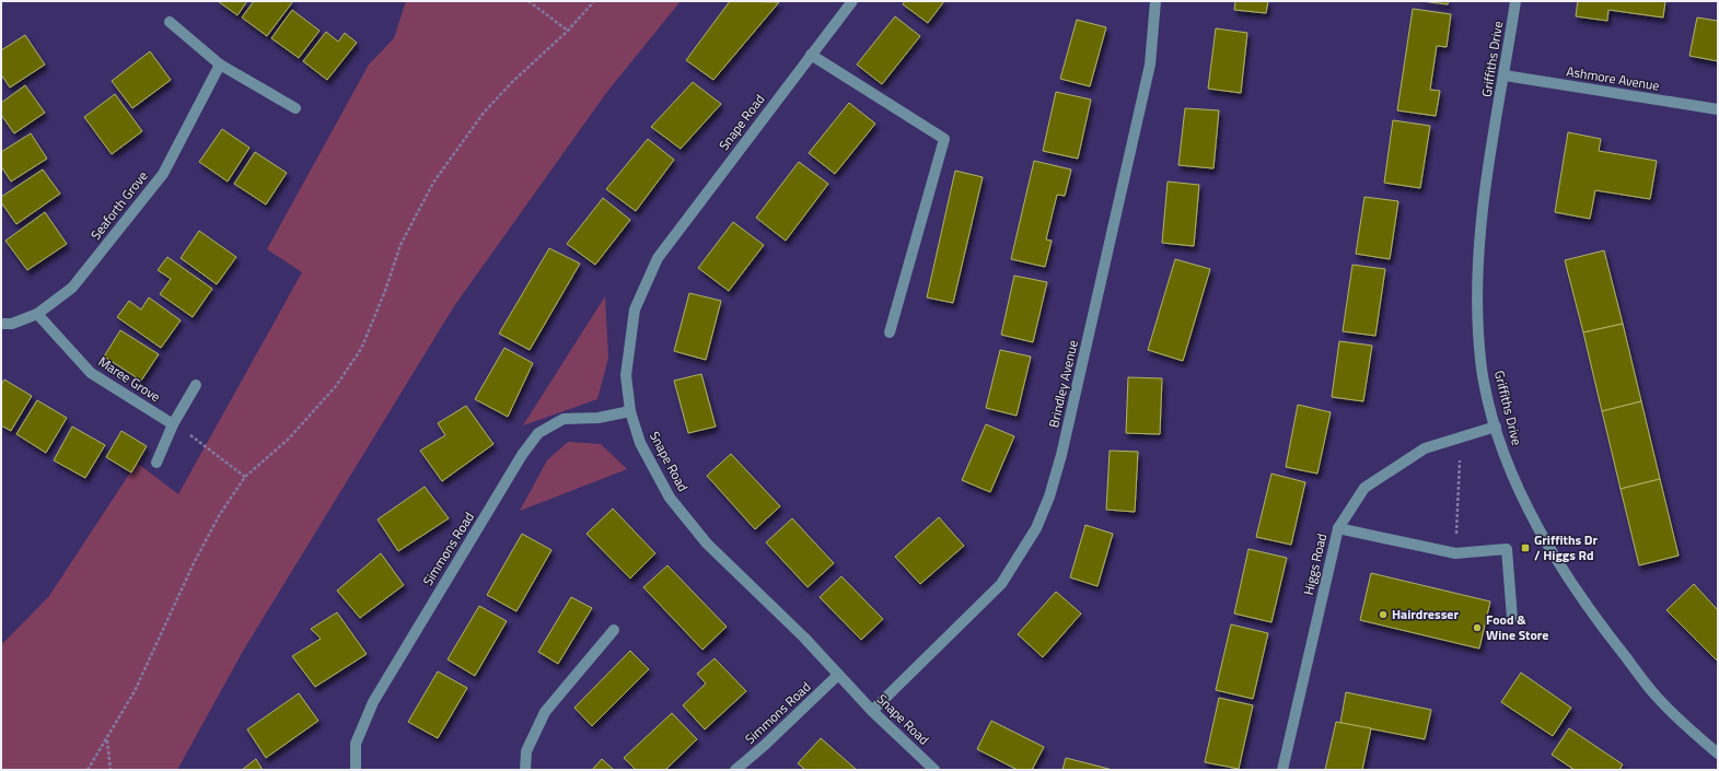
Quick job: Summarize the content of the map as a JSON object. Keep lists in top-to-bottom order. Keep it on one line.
{"streets":{"street":["Griffiths Drive","Ashmore Avenue","Snape Road","Seaforth Grove","Maree Grove","Brindley Avenue","Simmons Road","Higgs Road"]},"crossings":[["Griffiths Drive","Ashmore Avenue"],["Griffiths Drive","Higgs Road"],["Snape Road","Brindley Avenue"],["Snape Road","Simmons Road"],["Seaforth Grove","Maree Grove"]],"places":{"transit":["Griffiths Dr / Higgs Rd"],"other":["Hairdresser","Food & Wine Store"]}}
